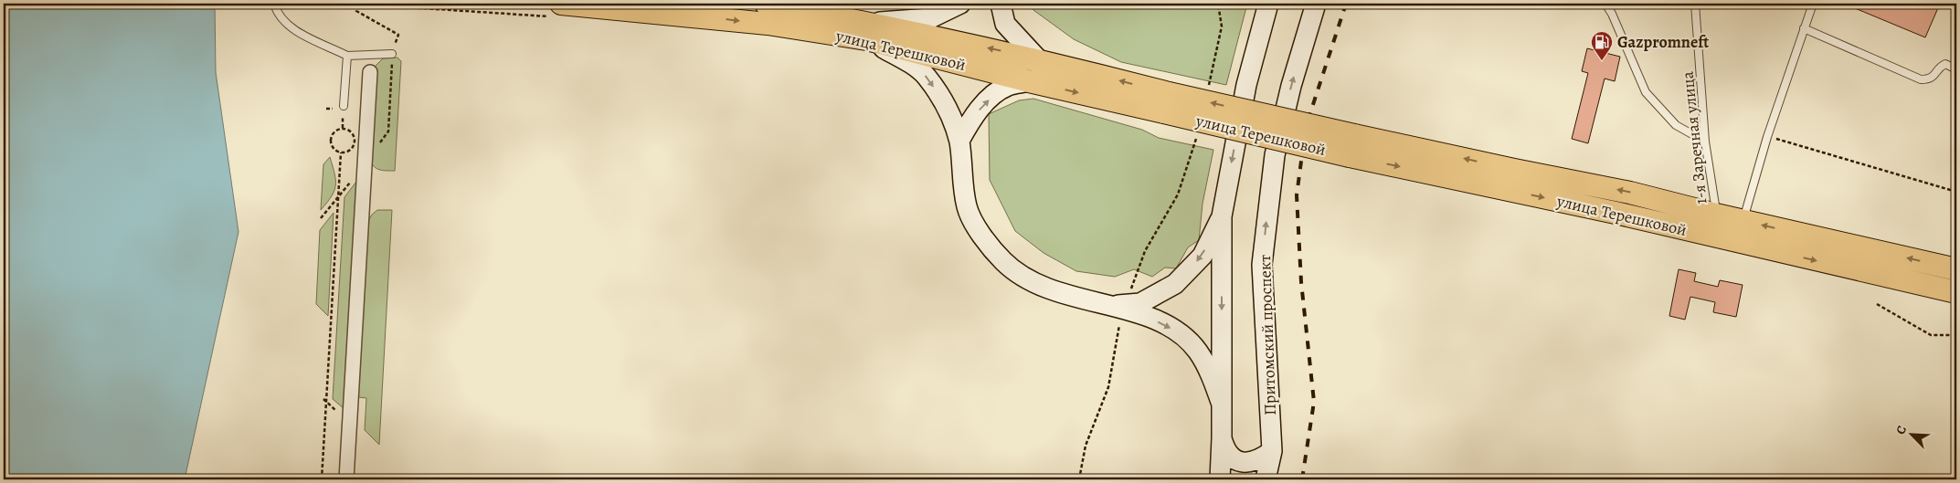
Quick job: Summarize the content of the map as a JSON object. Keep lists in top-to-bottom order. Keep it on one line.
{"streets":{"main road":["улица Терешковой","Притомский проспект"],"lane":["1-я Заречная улица"]},"crossings":[["улица Терешковой","1-я Заречная улица"]],"places":{"fuel station":["Gazpromneft"]},"north":"top left"}
